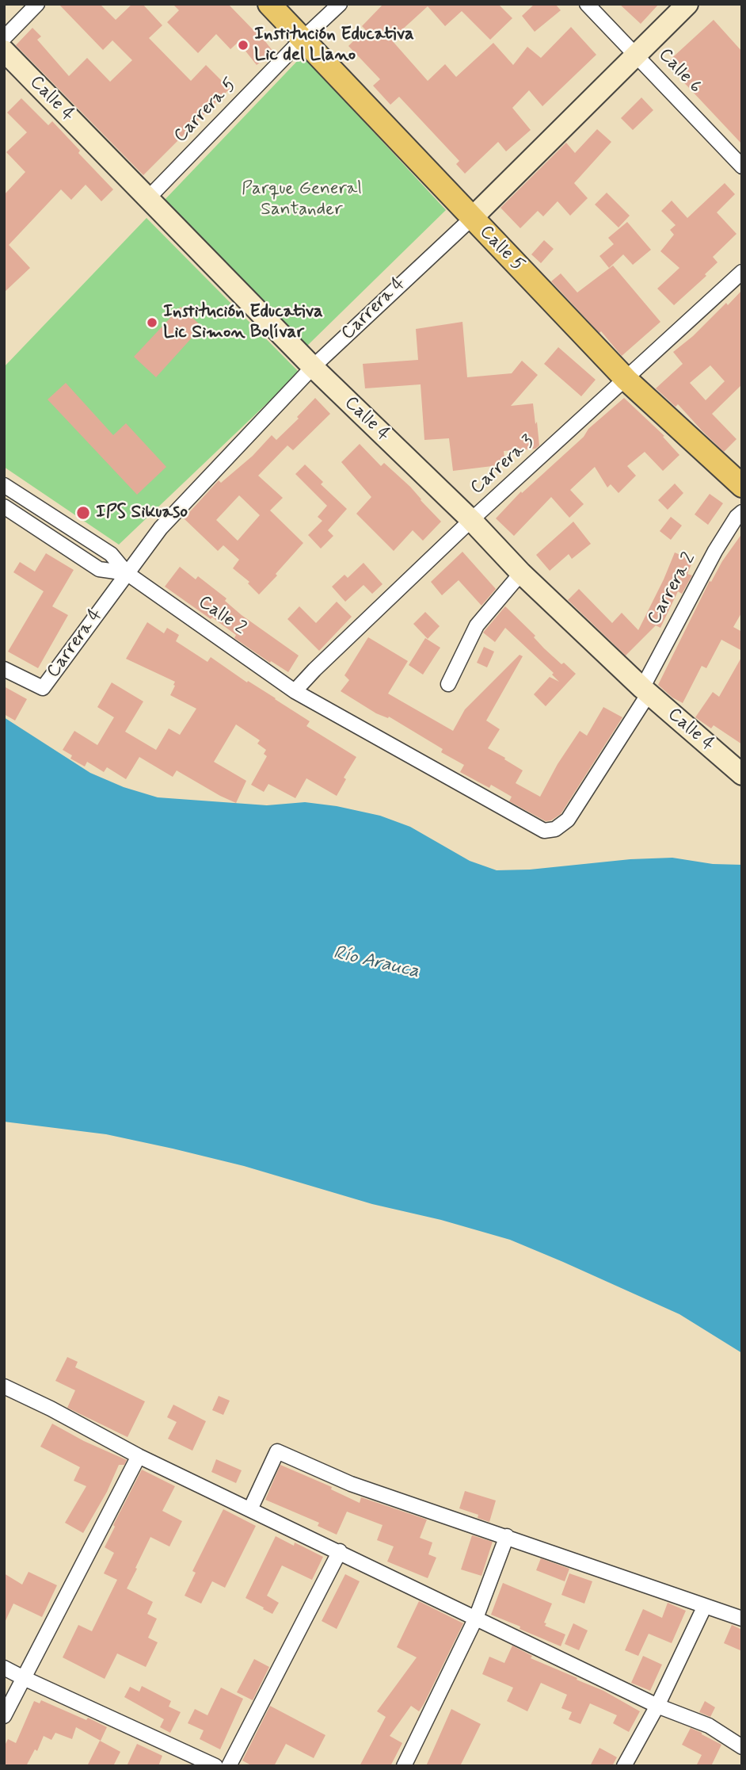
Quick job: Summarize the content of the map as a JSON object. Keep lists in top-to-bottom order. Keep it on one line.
{"streets":{"main road":["Calle 5"],"street":["Calle 6","Calle 4","Carrera 5","Carrera 4","Carrera 3","Carrera 2","Calle 2"]},"crossings":[["Calle 6","Carrera 4"],["Calle 4","Carrera 5"],["Calle 4","Carrera 4"],["Calle 4","Carrera 3"],["Calle 4","Carrera 2"],["Carrera 5","Calle 5"],["Calle 5","Carrera 4"],["Calle 5","Carrera 3"],["Carrera 4","Calle 2"],["Carrera 3","Carrera 2"],["Carrera 3","Calle 2"],["Carrera 2","Calle 2"]],"water":["Río Arauca"],"parks":["Parque General Santander"],"places":["Institución Educativa Lic del Llano","Institución Educativa Lic Simon Bolívar","IPS Sikuaso"]}
